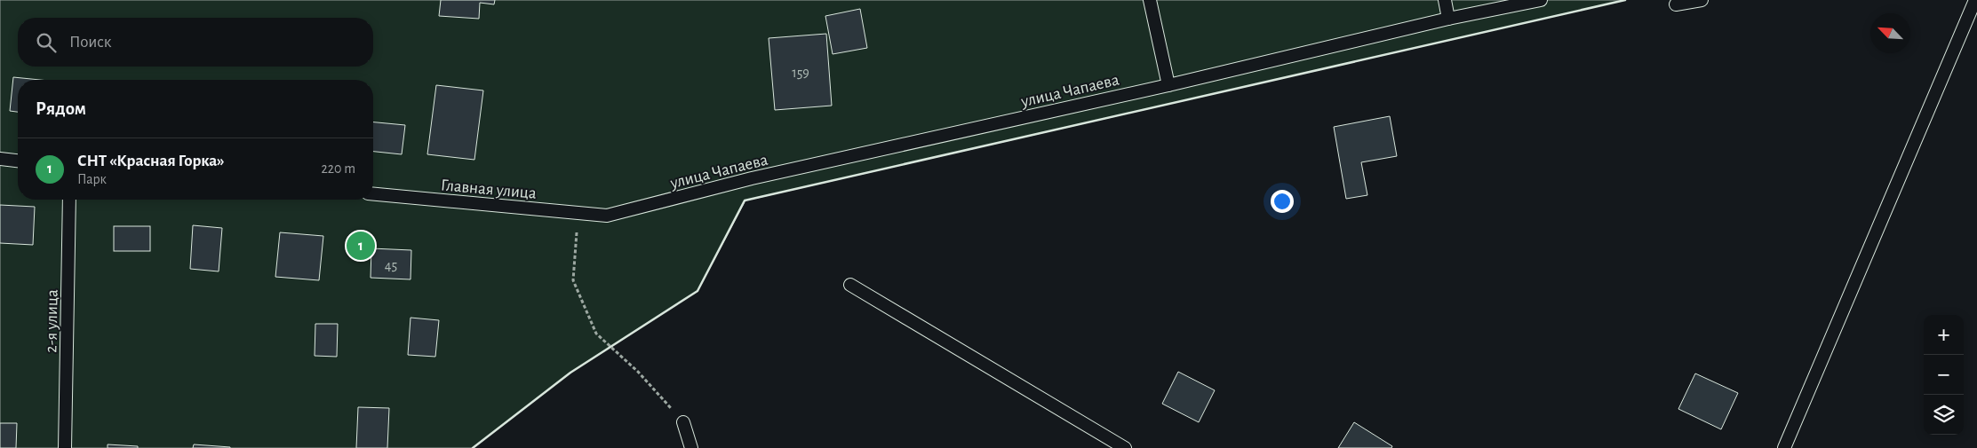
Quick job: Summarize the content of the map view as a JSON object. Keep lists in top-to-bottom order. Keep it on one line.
{"streets":{"lane":["улица Чапаева","Главная улица","2-я улица"]},"crossings":[["улица Чапаева","Главная улица"]],"house_numbers":["159","45"],"north":"top left","page":{"search":"Поиск","heading":"Рядом","list":[{"mark":"1","name":"СНТ «Красная Горка»","note":"Парк","value":"220 m"}],"pins":"1","map_buttons":["+","−"]}}
